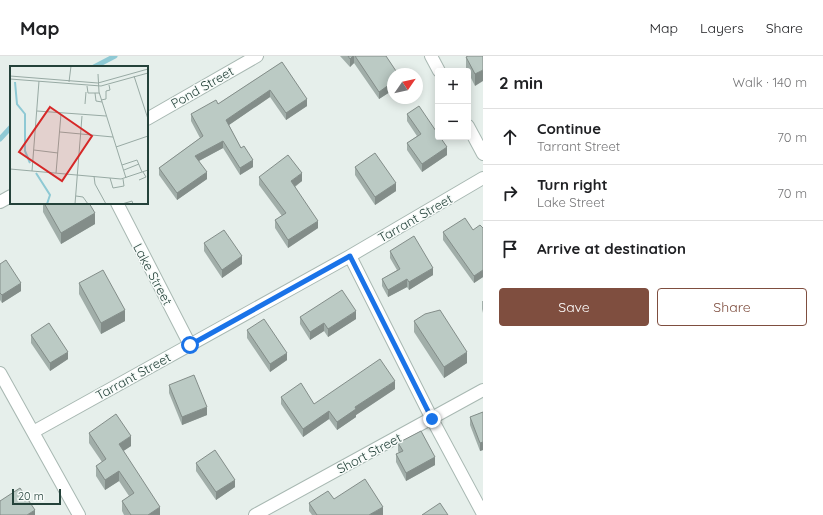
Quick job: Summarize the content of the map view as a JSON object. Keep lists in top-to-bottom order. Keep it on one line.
{"streets":{"street":["Pond Street","Tarrant Street","Lake Street","Short Street"]},"crossings":[["Tarrant Street","Lake Street"]],"scale_bar":"20 m","north":"top right","page":{"header":"Map","nav":["Map","Layers","Share"],"heading":["2 min","Walk · 140 m"],"map_buttons":["+","−"],"list":[["Continue","Tarrant Street","70 m"],["Turn right","Lake Street","70 m"],"Arrive at destination"],"buttons":["Save","Share"],"scale":"20 m"}}
